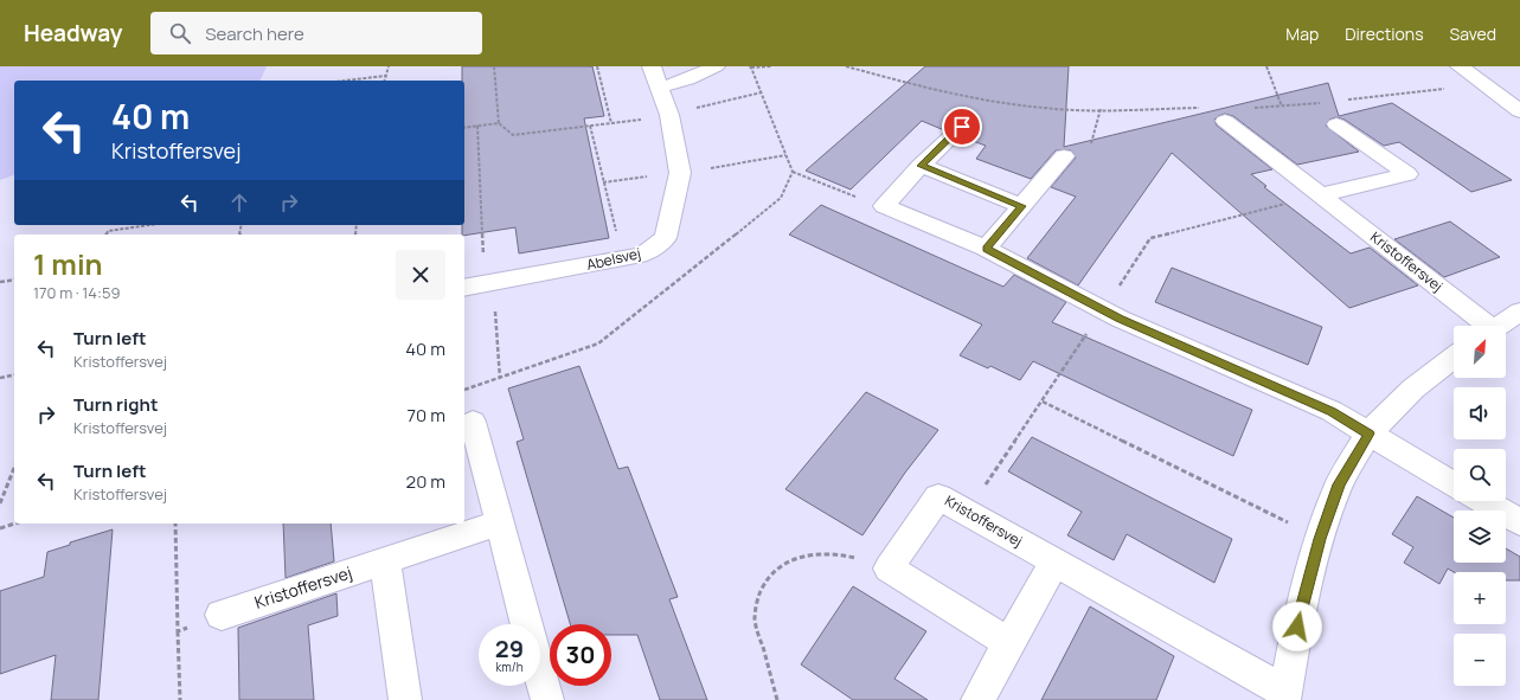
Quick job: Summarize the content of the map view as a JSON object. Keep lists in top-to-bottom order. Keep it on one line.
{"streets":{"street":["Abelsvej","Kristoffersvej"]},"north":"top right","page":{"header":"Headway","search":"Search here","nav":["Map","Directions","Saved"],"turn":["40 m","Kristoffersvej"],"heading":["1 min","170 m · 14:59"],"list":[{"name":"Turn left","note":"Kristoffersvej","value":"40 m"},{"name":"Turn right","note":"Kristoffersvej","value":"70 m"},{"name":"Turn left","note":"Kristoffersvej","value":"20 m"}],"map_buttons":["+","−"],"speed":"29 km/h","limit":"30"}}
